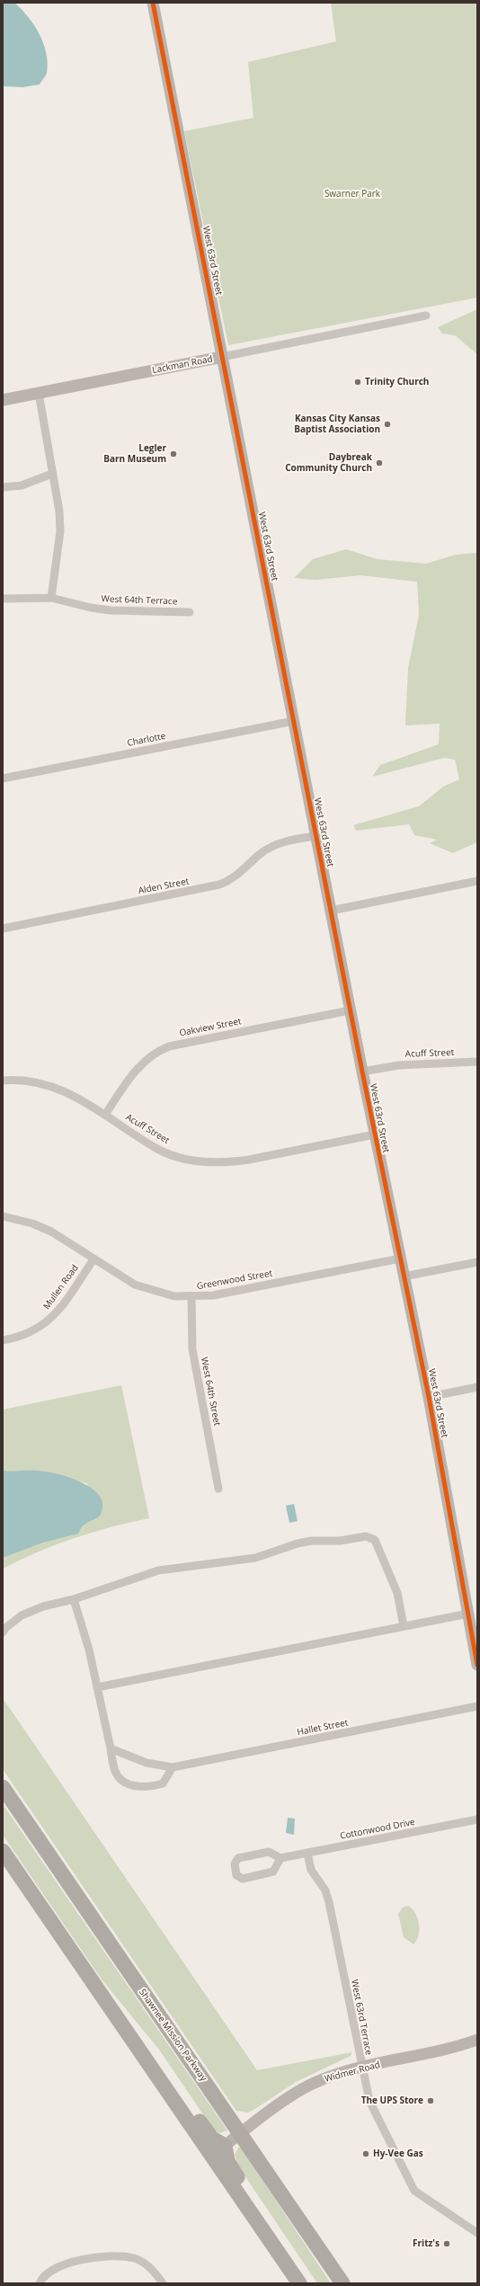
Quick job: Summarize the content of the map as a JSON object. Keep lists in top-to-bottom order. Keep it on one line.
{"streets":{"highway":["Shawnee Mission Parkway"],"street":["West 63rd Street","Lackman Road","West 64th Terrace","Charlotte","Alden Street","Oakview Street","Acuff Street","Greenwood Street","Mullen Road","West 64th Street","Hallet Street","Cottonwood Drive","West 63rd Terrace","Widmer Road"]},"crossings":[["West 63rd Street","Lackman Road"],["West 63rd Street","Charlotte"],["West 63rd Street","Alden Street"],["West 63rd Street","Oakview Street"],["West 63rd Street","Acuff Street"],["West 63rd Street","Greenwood Street"],["Oakview Street","Acuff Street"],["Greenwood Street","Mullen Road"],["Greenwood Street","West 64th Street"],["Cottonwood Drive","West 63rd Terrace"],["West 63rd Terrace","Widmer Road"],["Shawnee Mission Parkway","Widmer Road"]],"parks":["Swarner Park"],"places":["Trinity Church","Kansas City Kansas Baptist Association","Legler Barn Museum","Daybreak Community Church","The UPS Store","Hy-Vee Gas","Fritz's"]}
